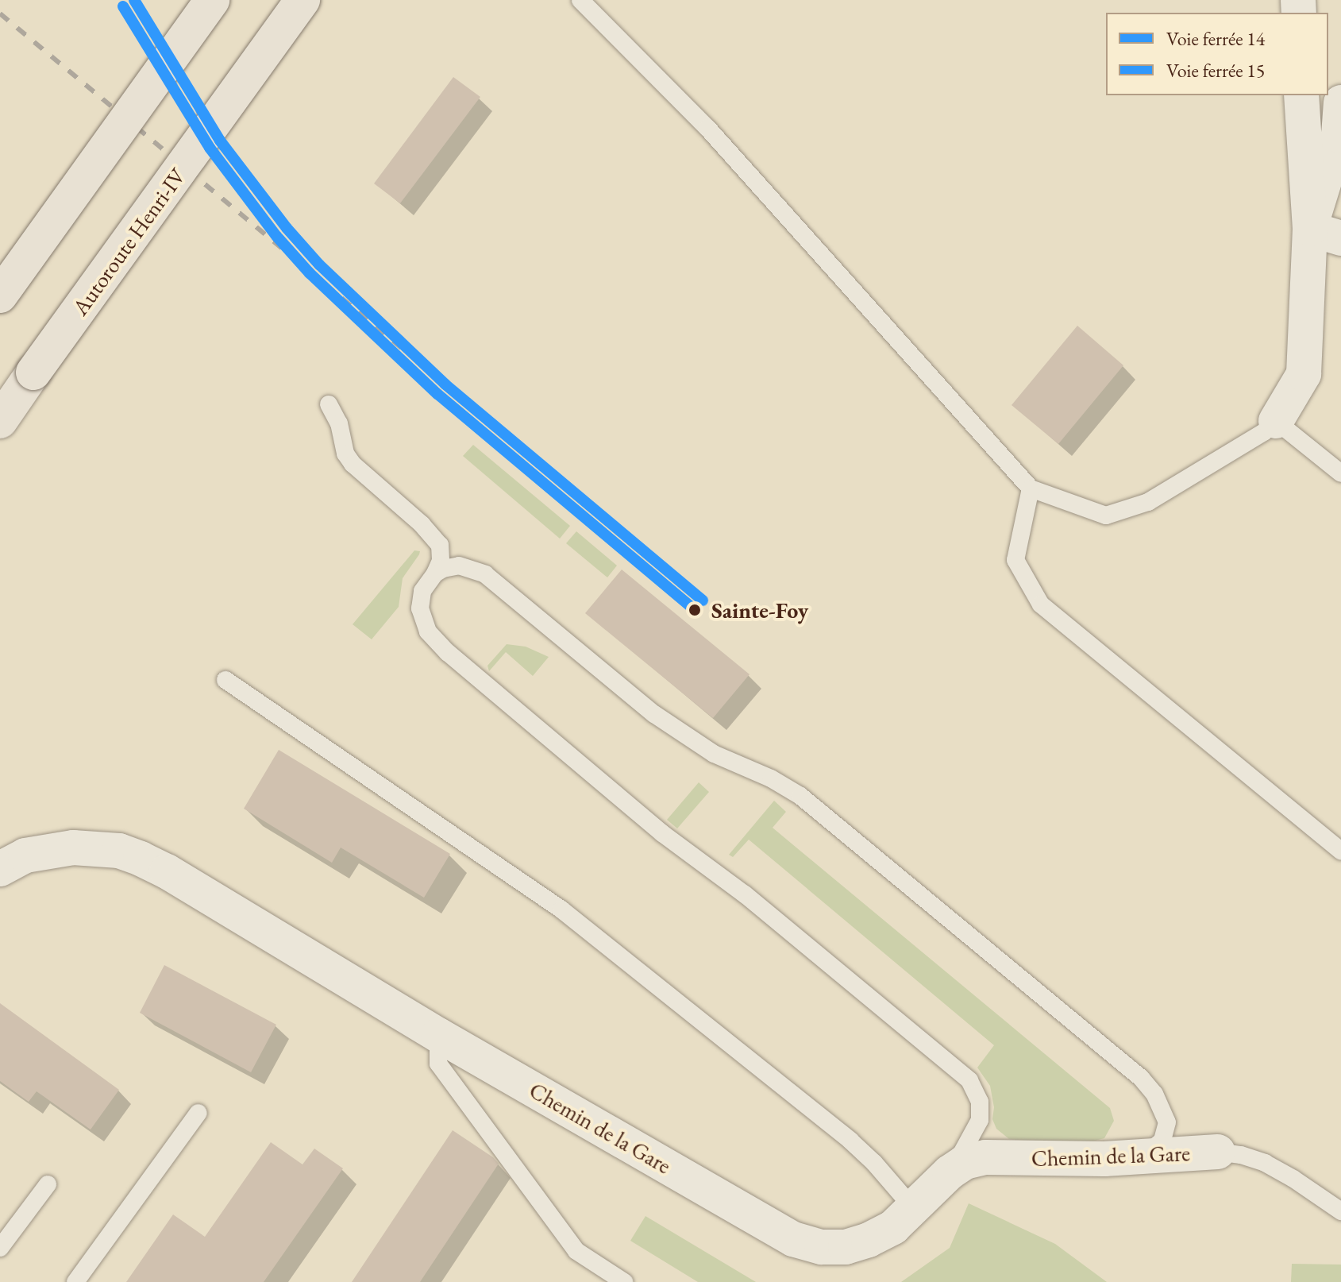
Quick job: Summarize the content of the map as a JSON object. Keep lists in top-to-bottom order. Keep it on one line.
{"streets":{"highway":["Autoroute Henri-IV"],"street":["Chemin de la Gare"]},"places":["Sainte-Foy"],"lines":["rail line 14","rail line 15"],"legend":["Voie ferrée 14","Voie ferrée 15"]}
